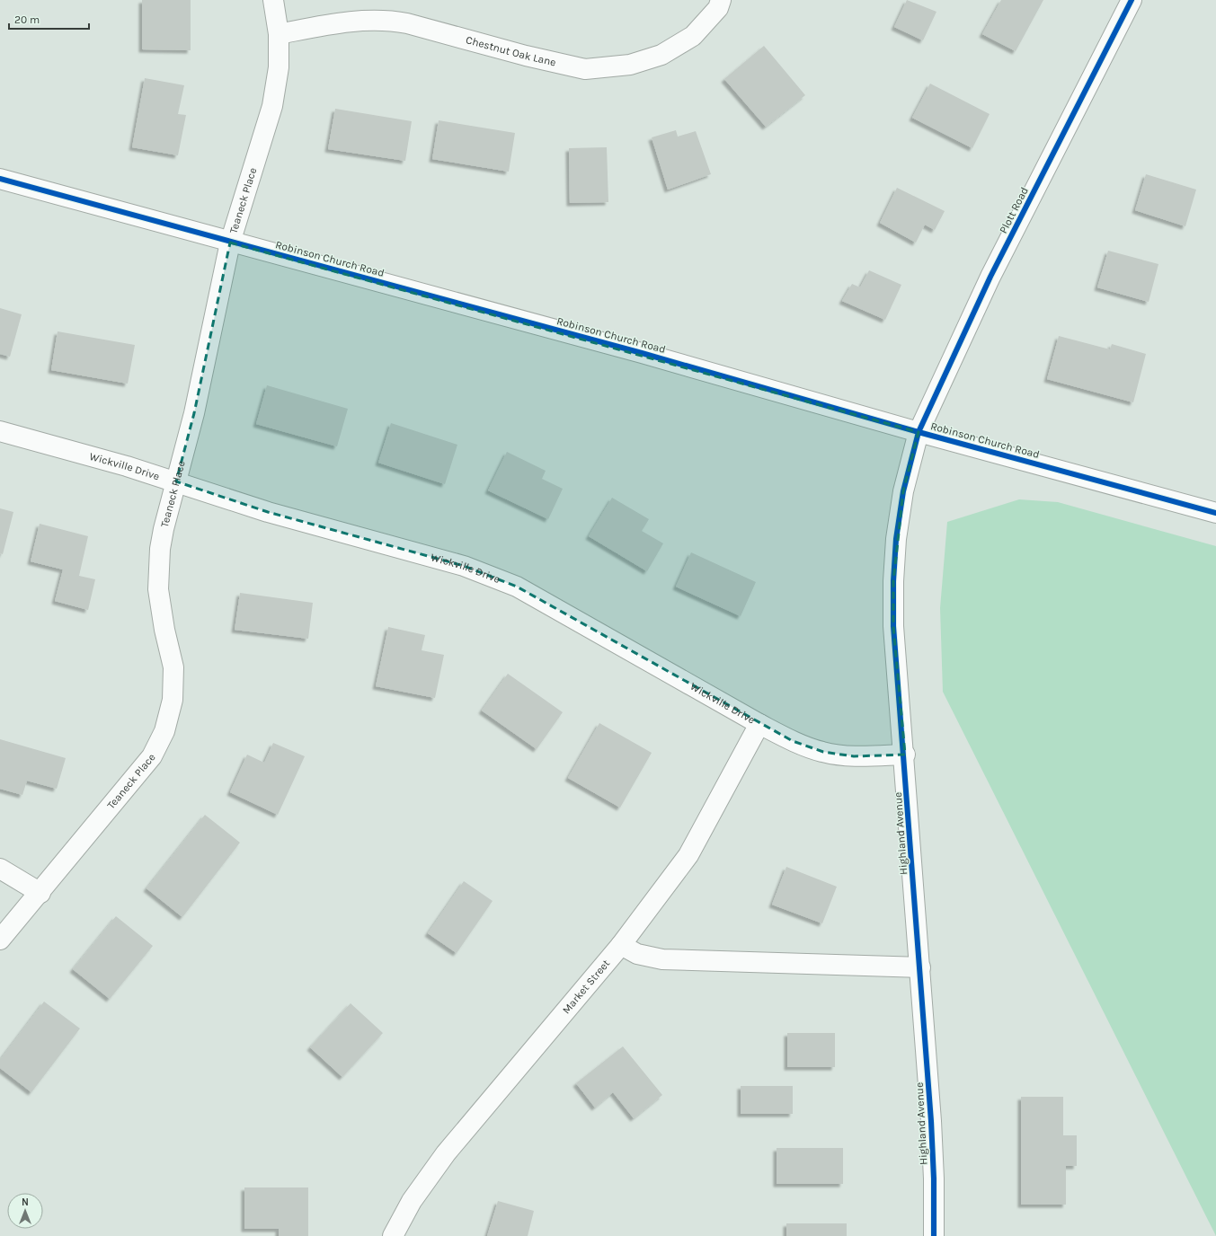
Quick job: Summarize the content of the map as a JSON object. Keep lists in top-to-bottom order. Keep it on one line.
{"streets":{"street":["Chestnut Oak Lane","Teaneck Place","Plott Road","Robinson Church Road","Wickville Drive","Highland Avenue","Market Street"]},"crossings":[["Chestnut Oak Lane","Teaneck Place"],["Teaneck Place","Robinson Church Road"],["Teaneck Place","Wickville Drive"],["Plott Road","Robinson Church Road"],["Plott Road","Highland Avenue"],["Robinson Church Road","Highland Avenue"],["Wickville Drive","Highland Avenue"],["Wickville Drive","Market Street"]],"scale_bar":"20 m","north":"top"}
